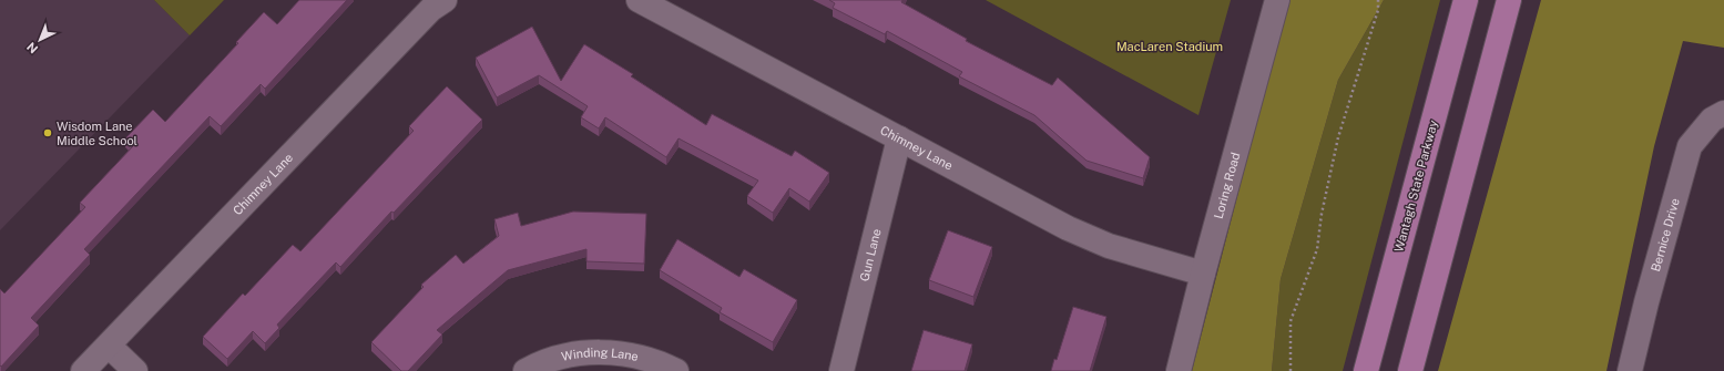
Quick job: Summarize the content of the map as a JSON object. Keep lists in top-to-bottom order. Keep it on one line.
{"streets":{"highway":["Wantagh State Parkway"],"street":["Chimney Lane","Loring Road","Bernice Drive","Gun Lane","Winding Lane"]},"crossings":[["Chimney Lane","Loring Road"],["Chimney Lane","Gun Lane"]],"parks":["MacLaren Stadium"],"places":["Wisdom Lane Middle School"],"north":"bottom left"}
